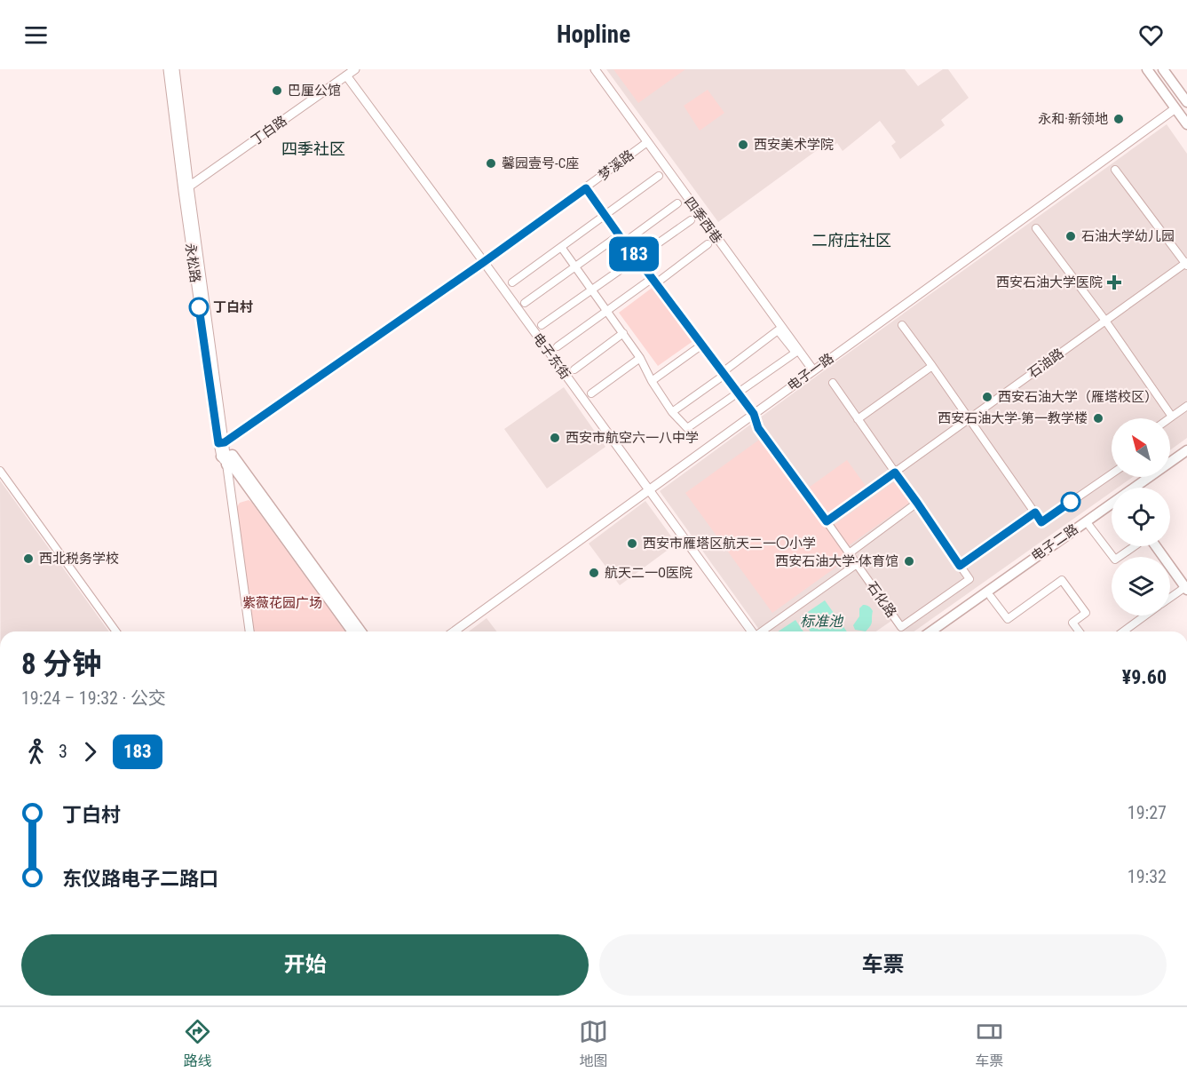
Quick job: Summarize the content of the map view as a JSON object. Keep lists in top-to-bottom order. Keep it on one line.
{"streets":{"main road":["电子二路"],"street":["丁白路","梦溪路","四季西巷","永松路","电子东街","石油路","电子一路","石化路"]},"crossings":[["丁白路","永松路"],["丁白路","电子东街"],["梦溪路","四季西巷"],["梦溪路","永松路"],["梦溪路","电子东街"],["梦溪路","石化路"],["四季西巷","电子一路"],["电子东街","电子一路"],["石油路","石化路"],["电子一路","石化路"]],"districts":["四季社区","二府庄社区"],"water":["标准池"],"parks":["紫薇花园广场"],"places":{"other":["巴厘公馆","永和·新领地","西安美术学院","馨园壹号-C座","石油大学幼儿园","丁白村","西安石油大学（雁塔校区）","西安石油大学-第一教学楼","西安市航空六一八中学","西安市雁塔区航天二一〇小学","西北税务学校","西安石油大学-体育馆","航天二一O医院"],"health":["西安石油大学医院"]},"lines":["bus line 183"],"north":"top left","page":{"header":"Hopline","on_map":"183","heading":["8 分钟","19:24 – 19:32 · 公交","¥9.60"],"legs":["3","183"],"list":[{"name":"丁白村","value":"19:27"},{"name":"东仪路电子二路口","value":"19:32"}],"buttons":["开始","车票"],"tabs":["路线","地图","车票"]}}
